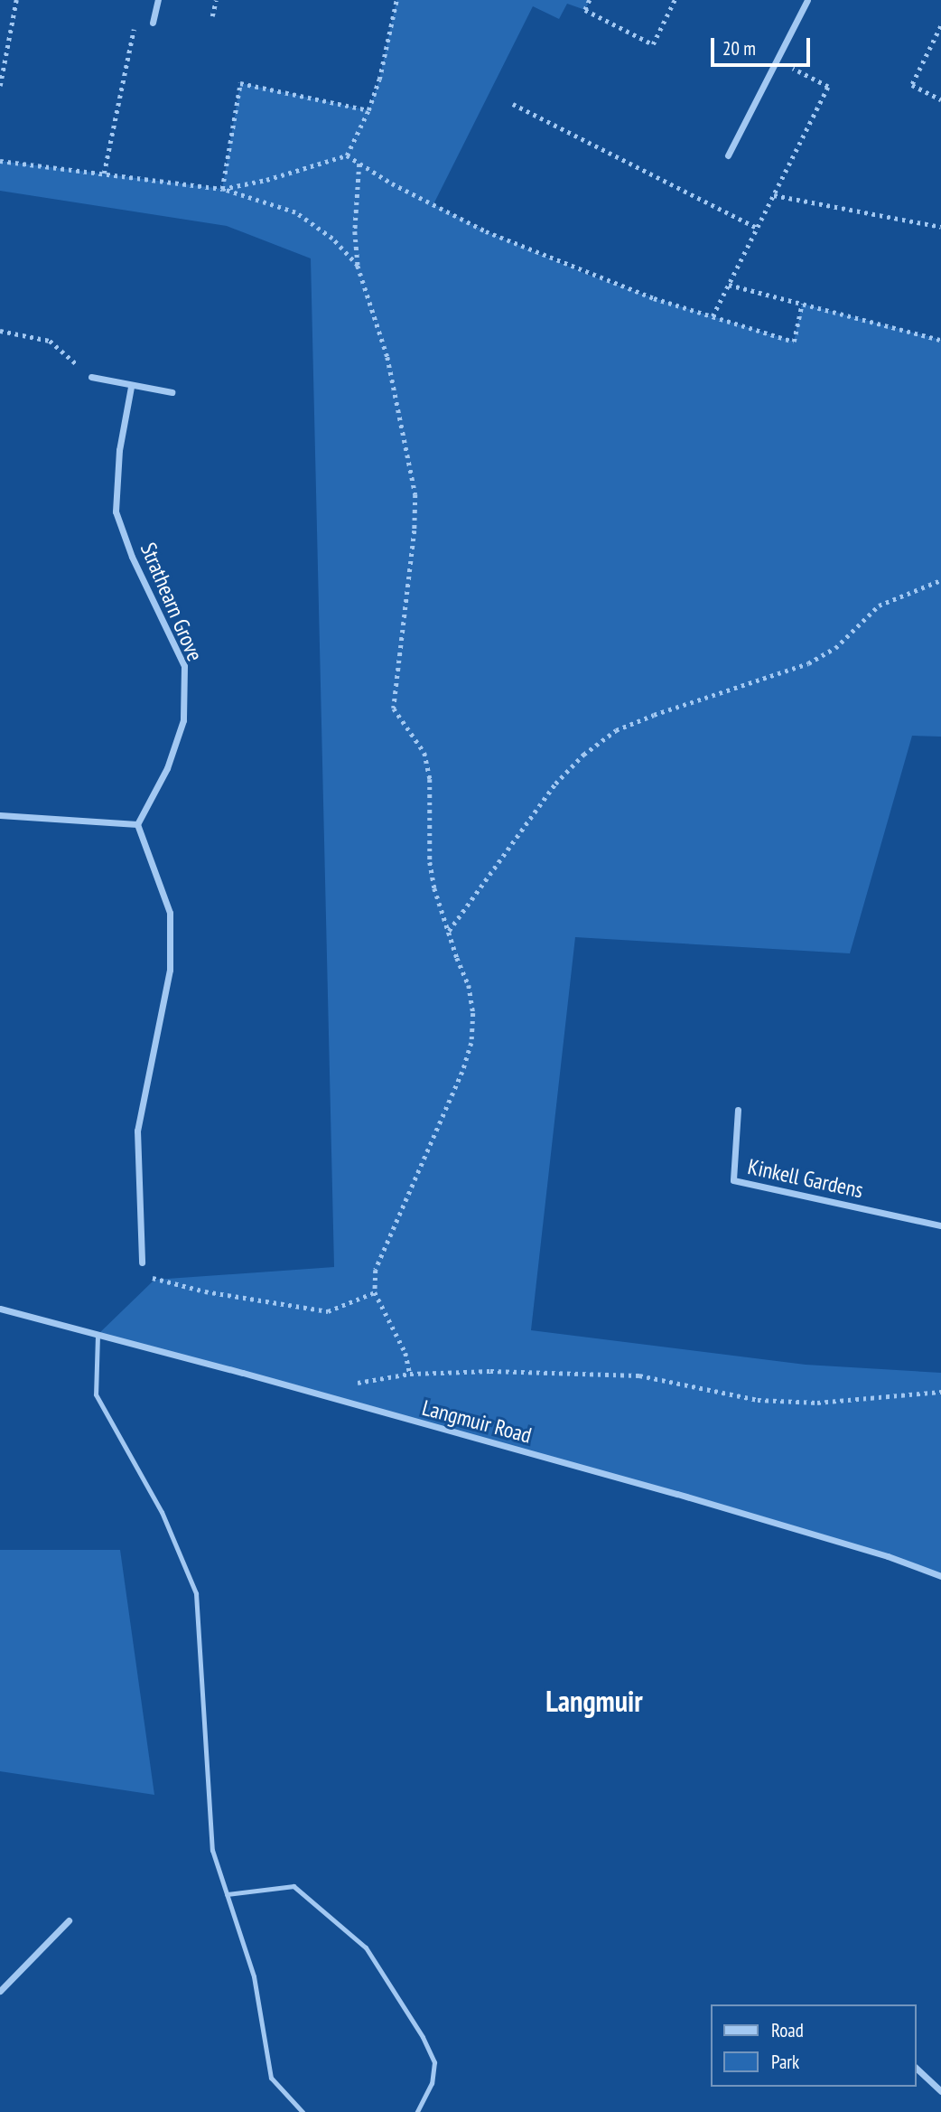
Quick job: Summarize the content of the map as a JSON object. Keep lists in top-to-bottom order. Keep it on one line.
{"streets":{"street":["Strathearn Grove","Kinkell Gardens","Langmuir Road"]},"districts":["Langmuir"],"legend":["Road","Park"],"scale_bar":"20 m"}
